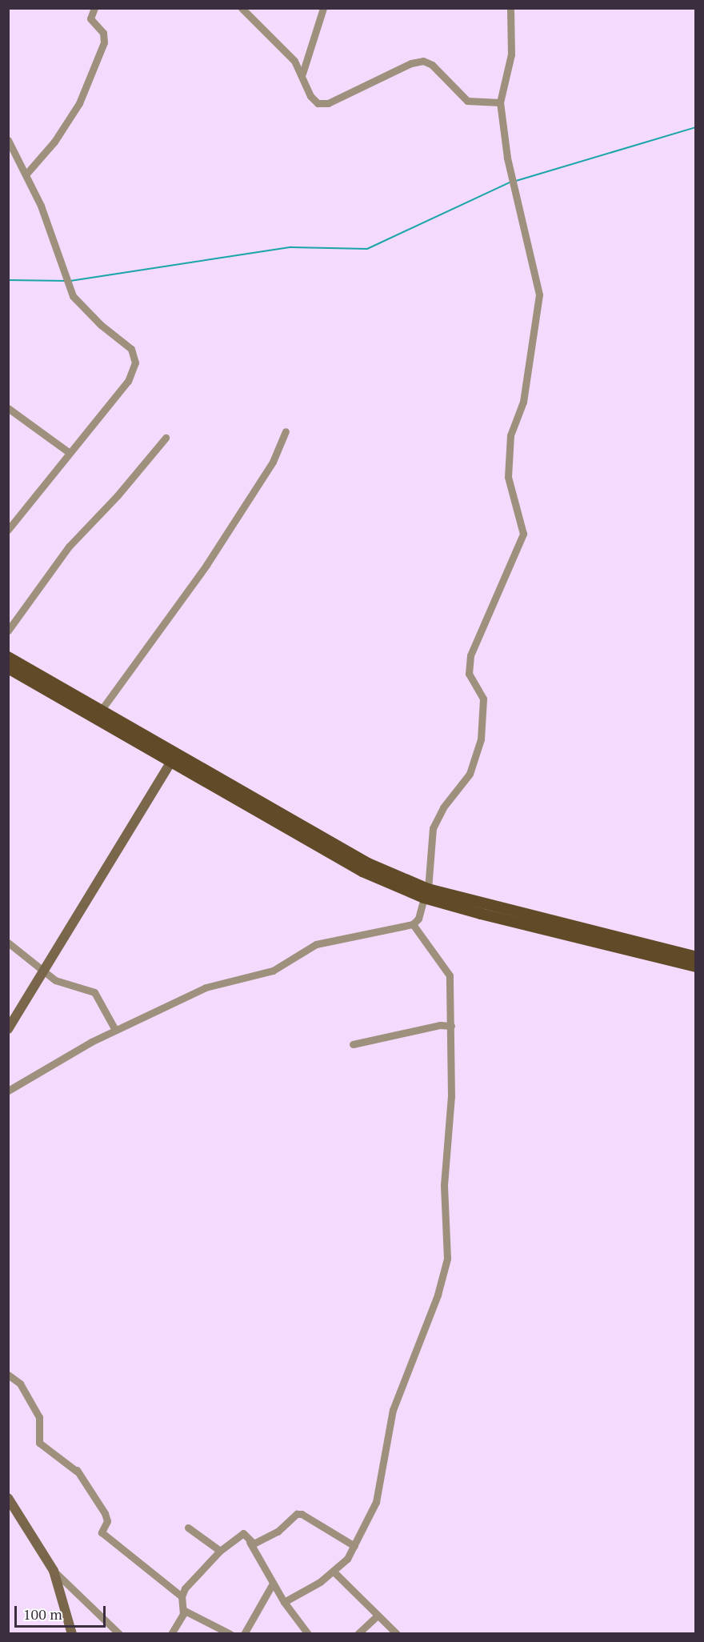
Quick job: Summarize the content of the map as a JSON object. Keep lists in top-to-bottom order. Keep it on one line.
{"scale_bar":"100 m"}
